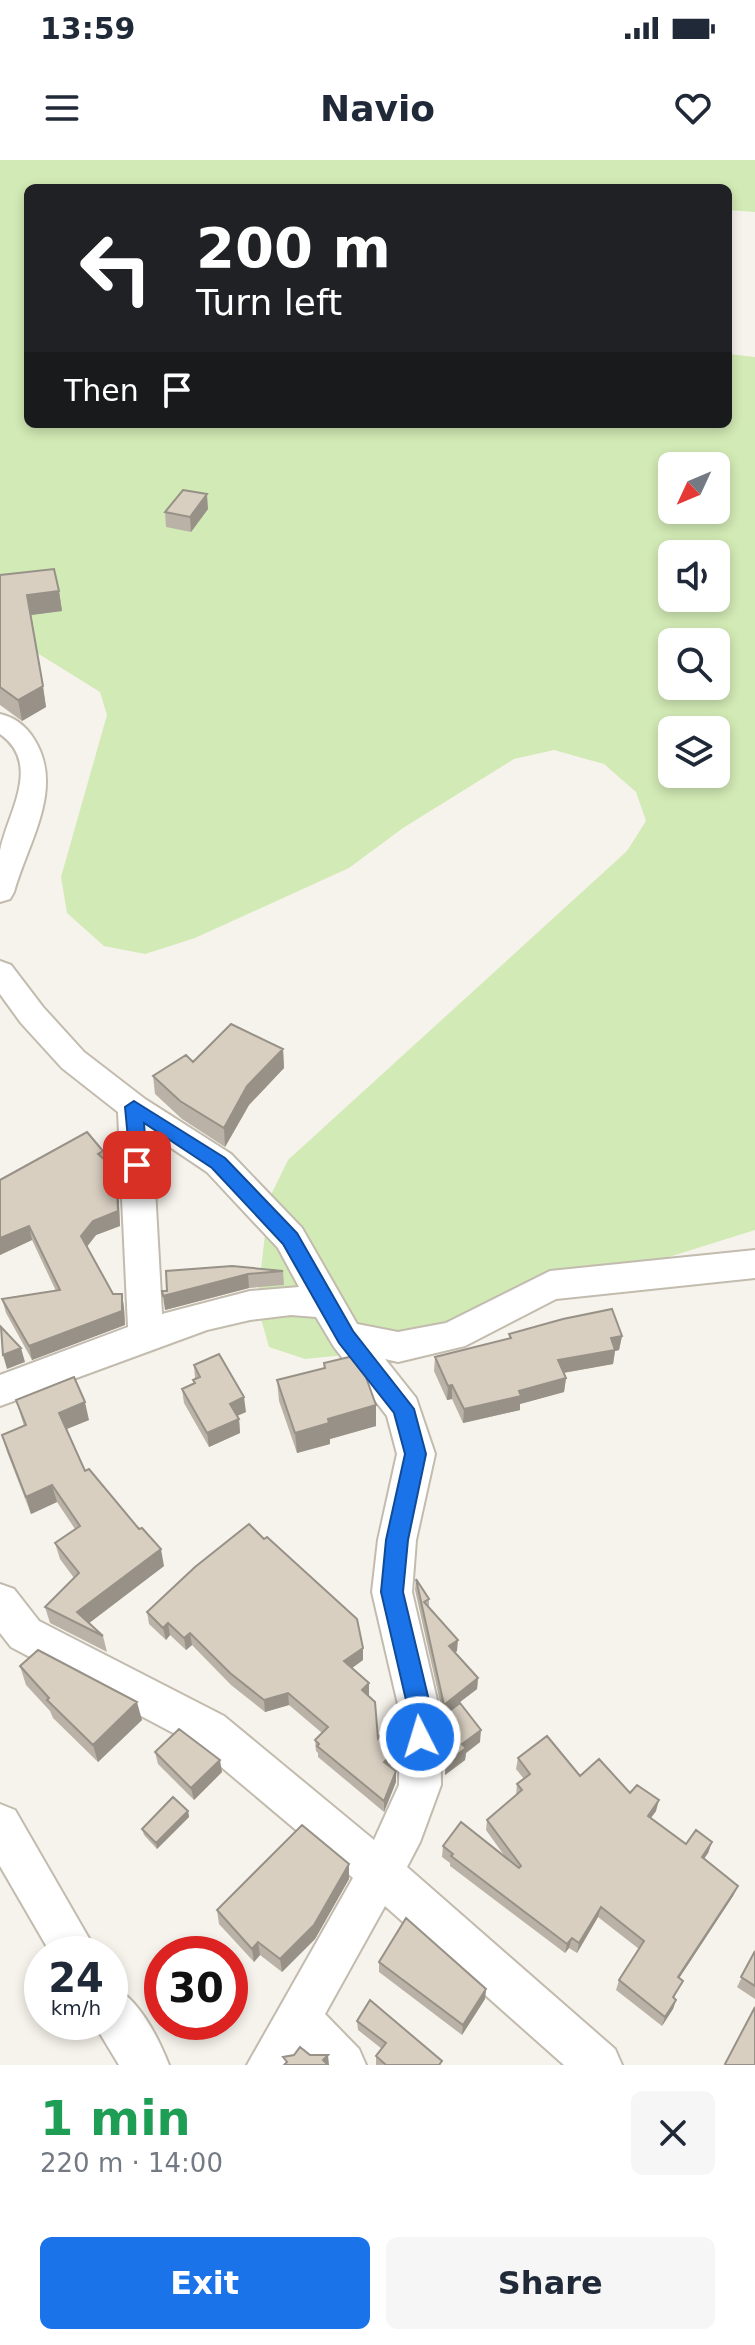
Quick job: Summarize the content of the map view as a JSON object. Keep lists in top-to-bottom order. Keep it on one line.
{"north":"bottom left","page":{"status":"13:59","header":"Navio","turn":["200 m","Turn left"],"then":"Then","speed":"24 km/h","limit":"30","heading":["1 min","220 m · 14:00"],"buttons":["Exit","Share"]}}
